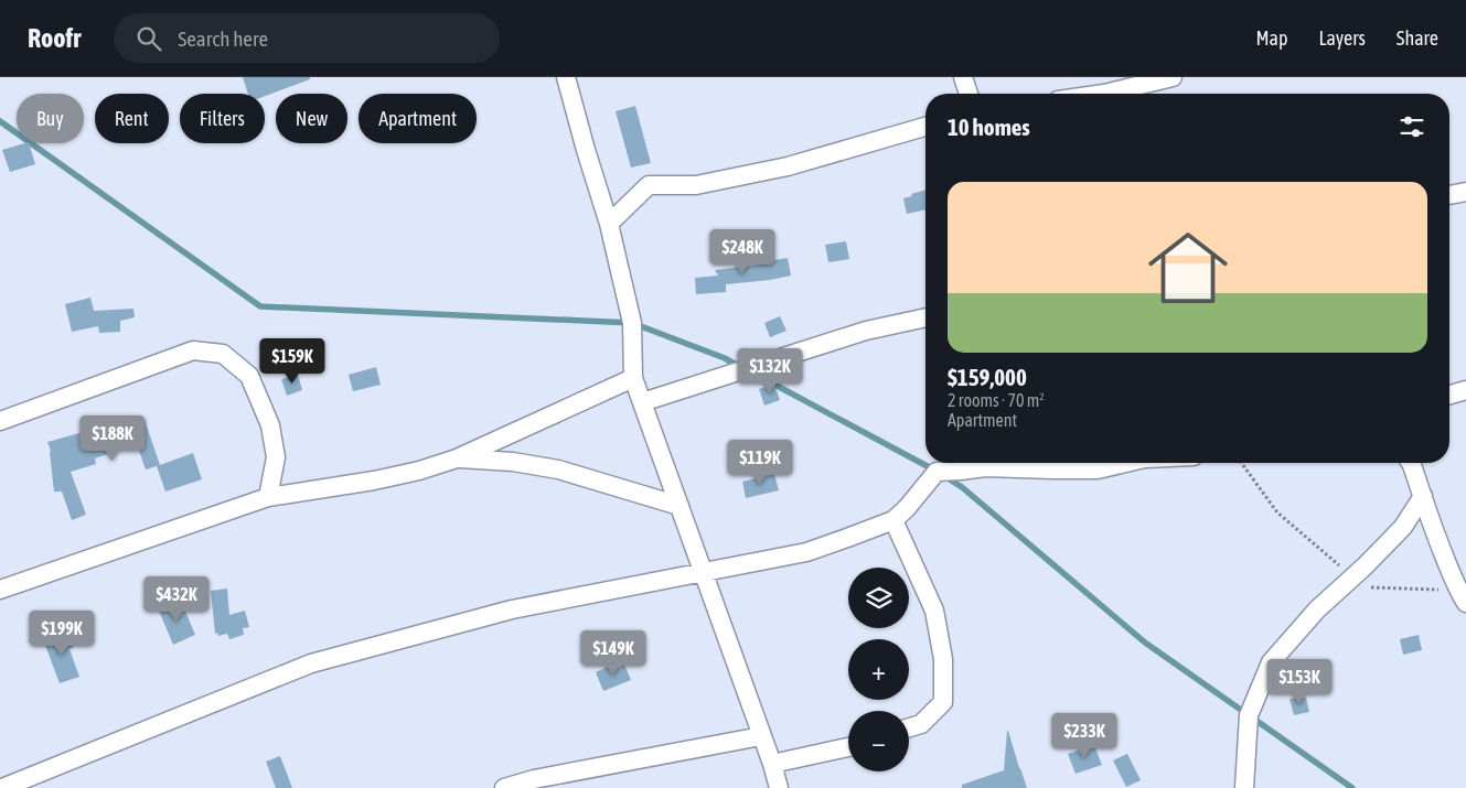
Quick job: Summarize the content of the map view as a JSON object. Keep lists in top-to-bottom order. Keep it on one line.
{"page":{"header":"Roofr","search":"Search here","nav":["Map","Layers","Share"],"chip":["Buy","Rent","Filters","New","Apartment"],"heading":"10 homes","list":[{"name":"$159,000","note":"2 rooms · 70 m² · Apartment"}],"price":["$248K","$159K","$132K","$188K","$119K","$432K","$199K","$149K","$153K","$233K"],"map_buttons":["+","−"]}}
